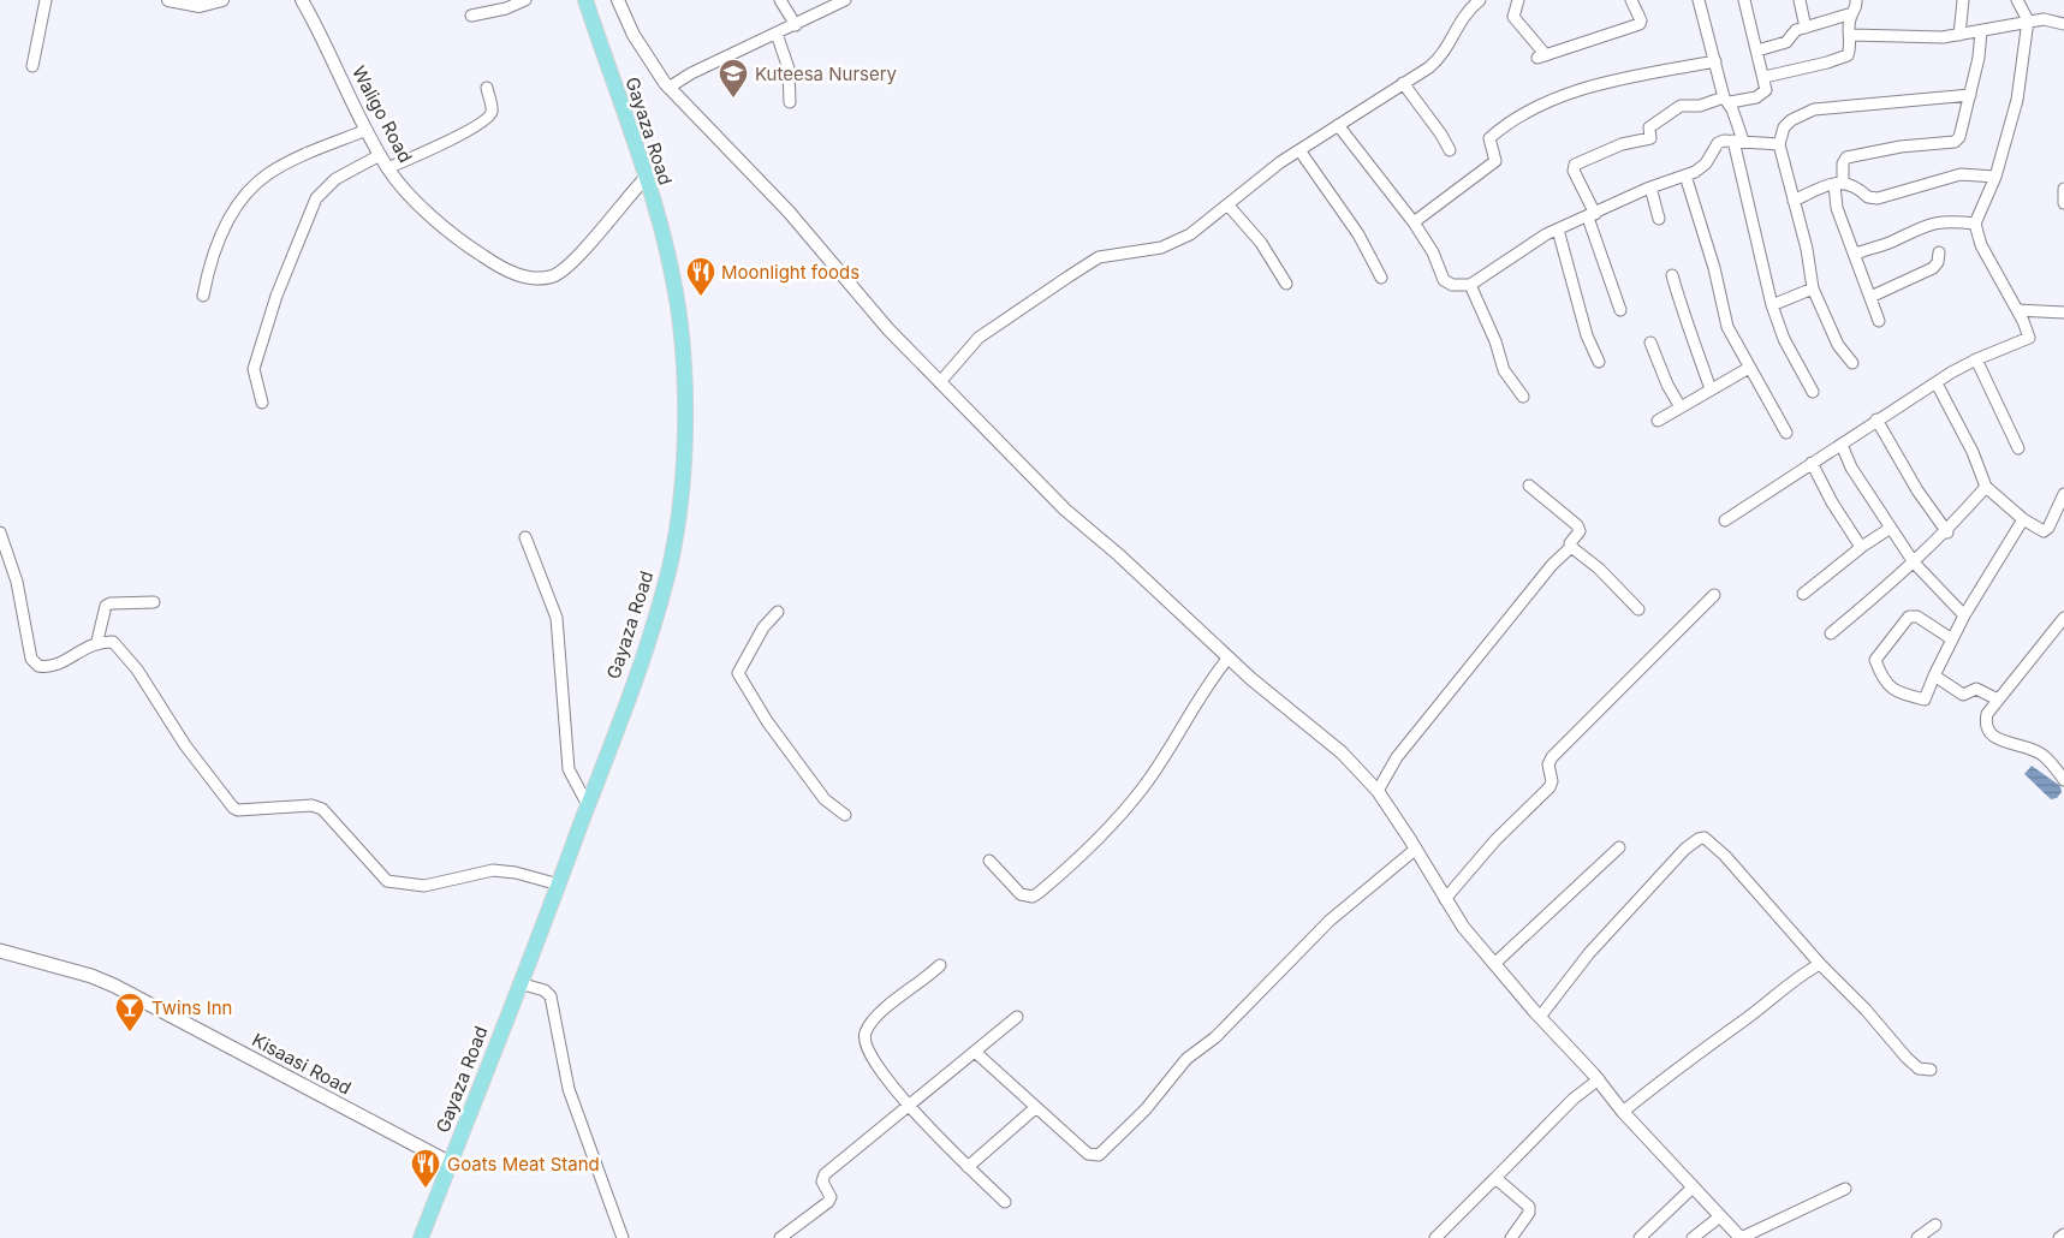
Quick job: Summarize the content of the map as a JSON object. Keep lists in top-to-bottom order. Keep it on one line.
{"streets":{"main road":["Gayaza Road","Kisaasi Road"],"street":["Waligo Road"]},"crossings":[["Waligo Road","Gayaza Road"],["Gayaza Road","Kisaasi Road"]],"places":{"school or university":["Kuteesa Nursery"],"restaurant":["Moonlight foods","Goats Meat Stand"],"bar":["Twins Inn"]}}
